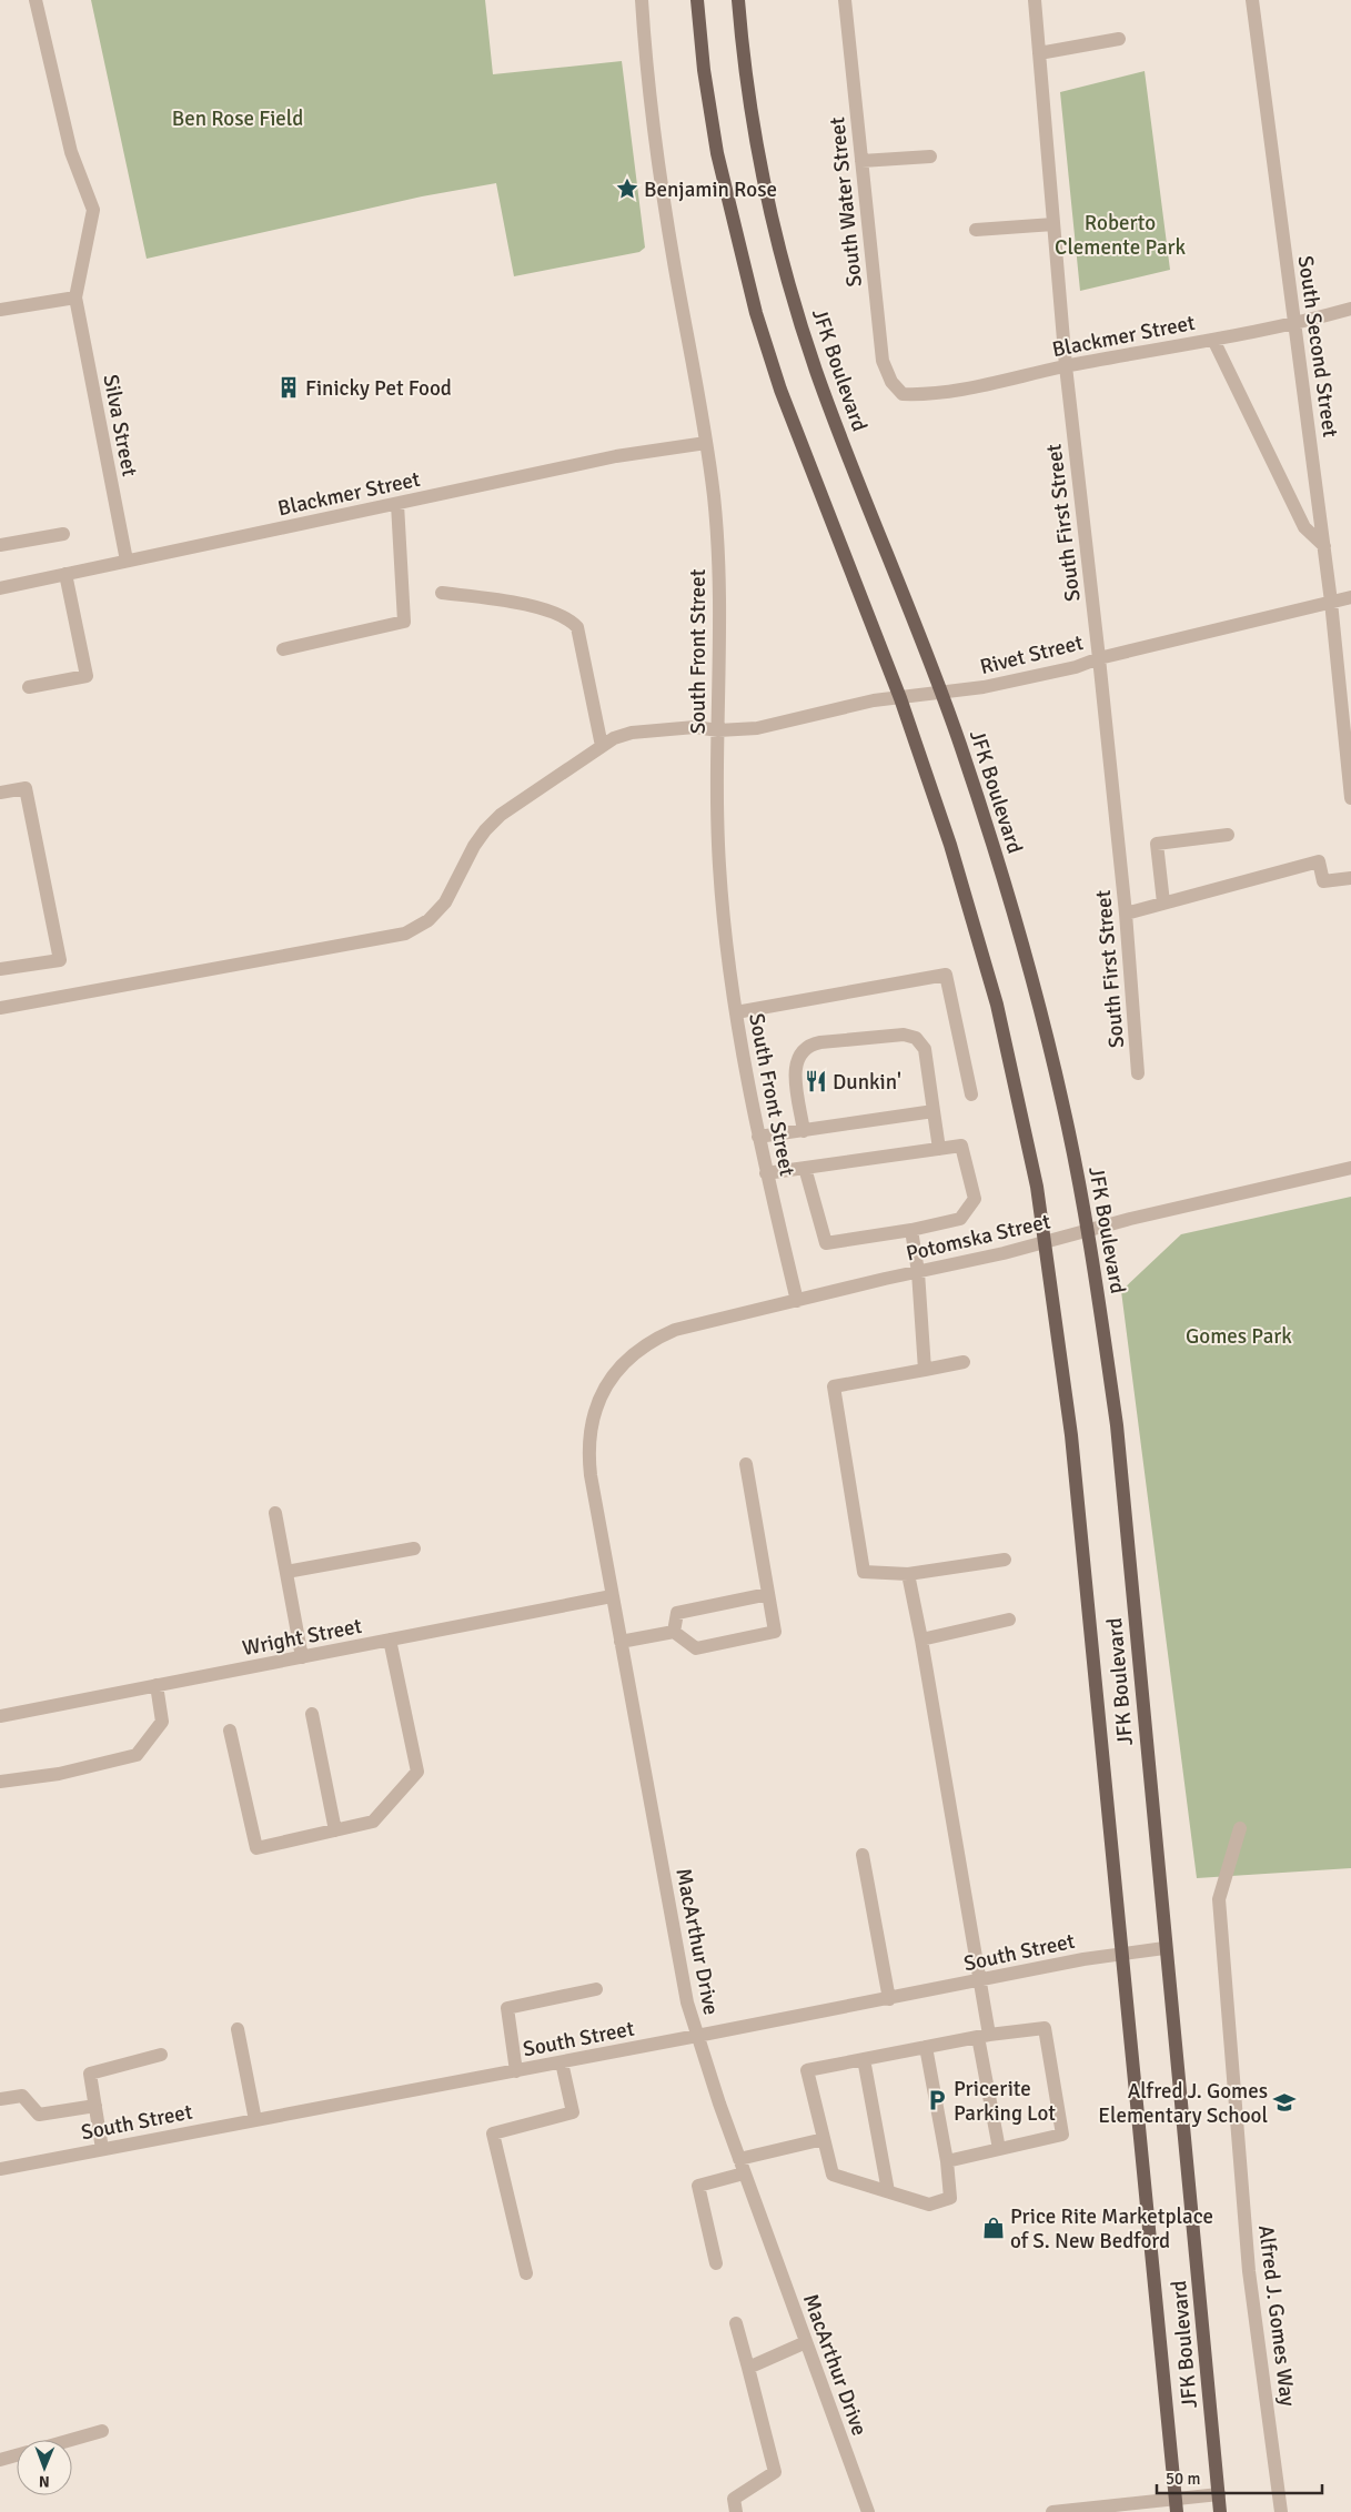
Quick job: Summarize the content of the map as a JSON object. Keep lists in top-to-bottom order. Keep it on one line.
{"streets":{"main road":["JFK Boulevard"],"street":["South Water Street","Blackmer Street","South Second Street","Silva Street","South First Street","South Front Street","Rivet Street","Potomska Street","Wright Street","MacArthur Drive","South Street","Alfred J. Gomes Way"]},"crossings":[["South Water Street","Blackmer Street"],["Blackmer Street","South Second Street"],["Blackmer Street","Silva Street"],["Blackmer Street","South First Street"],["Blackmer Street","South Front Street"],["South Second Street","Rivet Street"],["JFK Boulevard","Rivet Street"],["JFK Boulevard","Potomska Street"],["JFK Boulevard","South Street"],["South First Street","Rivet Street"],["South Front Street","Rivet Street"],["South Front Street","Potomska Street"],["Potomska Street","MacArthur Drive"],["Wright Street","MacArthur Drive"],["MacArthur Drive","South Street"]],"parks":["Ben Rose Field","Roberto Clemente Park","Gomes Park"],"places":{"place":["Benjamin Rose"],"building":["Finicky Pet Food"],"restaurant":["Dunkin'"],"parking":["Pricerite Parking Lot"],"school or university":["Alfred J. Gomes Elementary School"],"shop":["Price Rite Marketplace of S. New Bedford"]},"scale_bar":"50 m","north":"bottom"}
